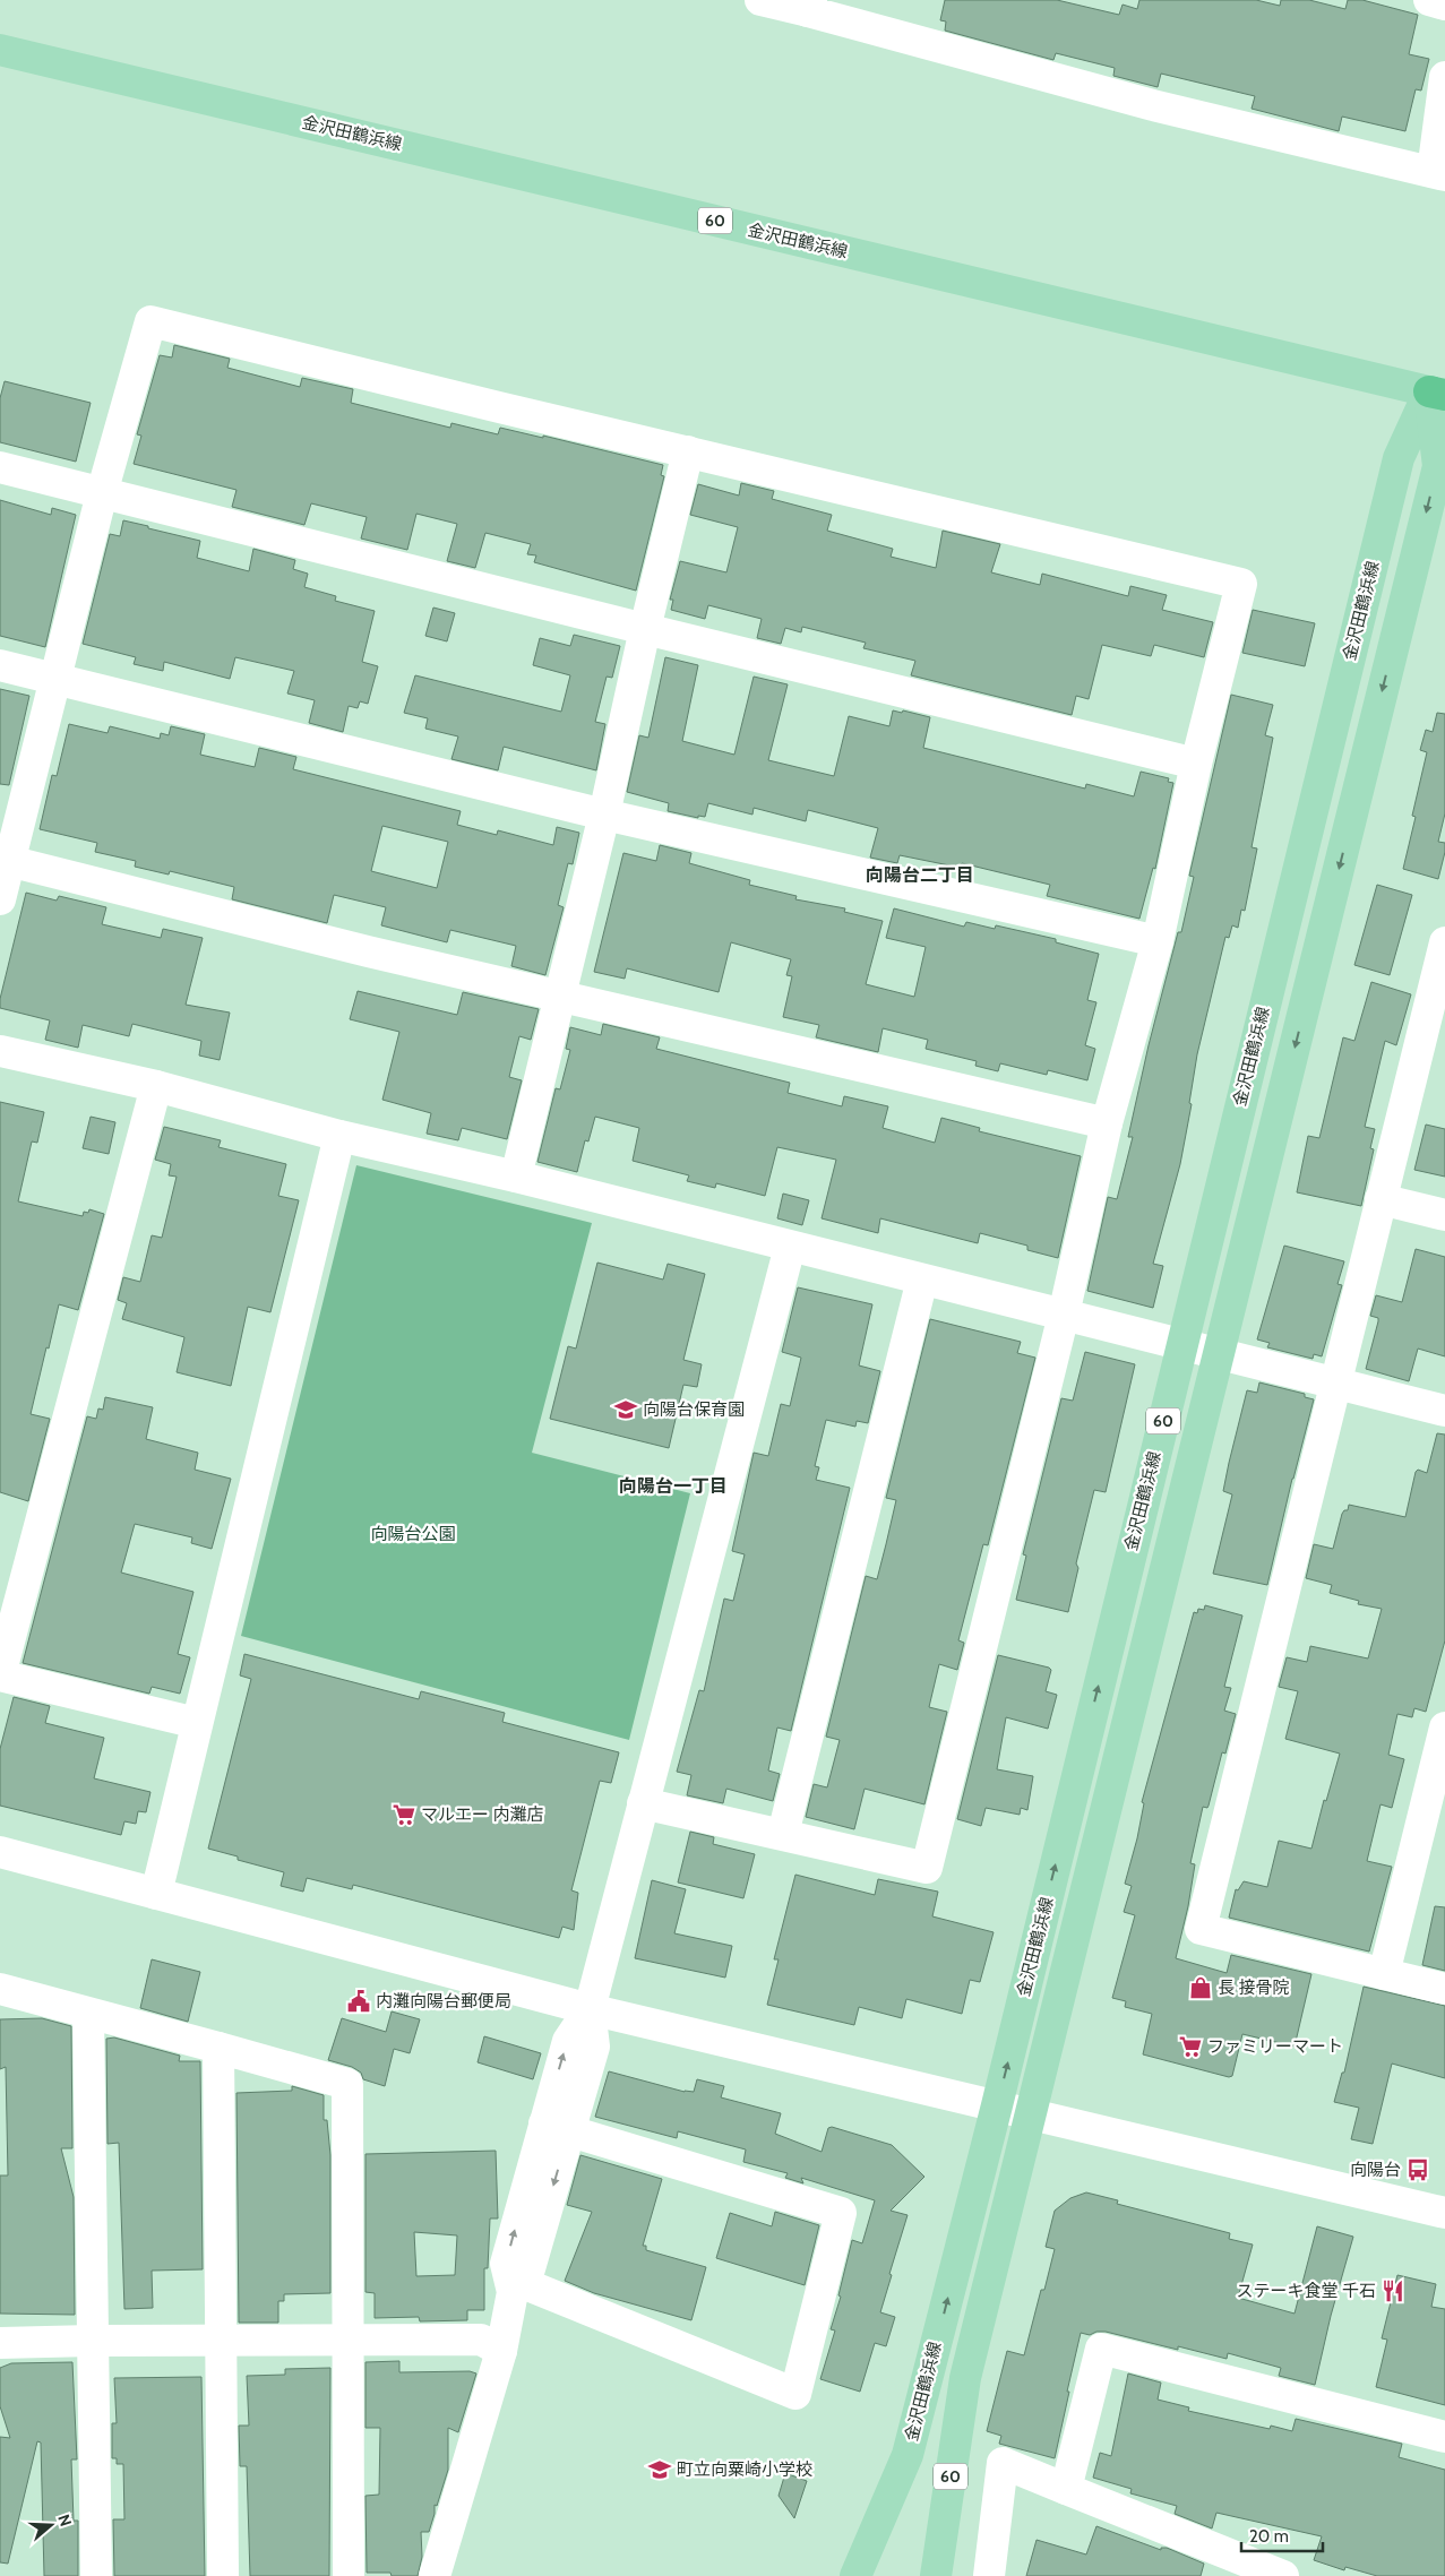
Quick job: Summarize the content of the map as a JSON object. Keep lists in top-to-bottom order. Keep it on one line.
{"streets":{"main road":["金沢田鶴浜線","60"]},"districts":["向陽台二丁目","向陽台一丁目"],"parks":["向陽台公園"],"places":{"school or university":["向陽台保育園","町立向粟崎小学校"],"supermarket":["マルエー 内灘店","ファミリーマート"],"shop":["長 接骨院"],"public building":["内灘向陽台郵便局"],"bus stop":["向陽台"],"restaurant":["ステーキ食堂 千石"]},"scale_bar":"20 m","north":"right"}
